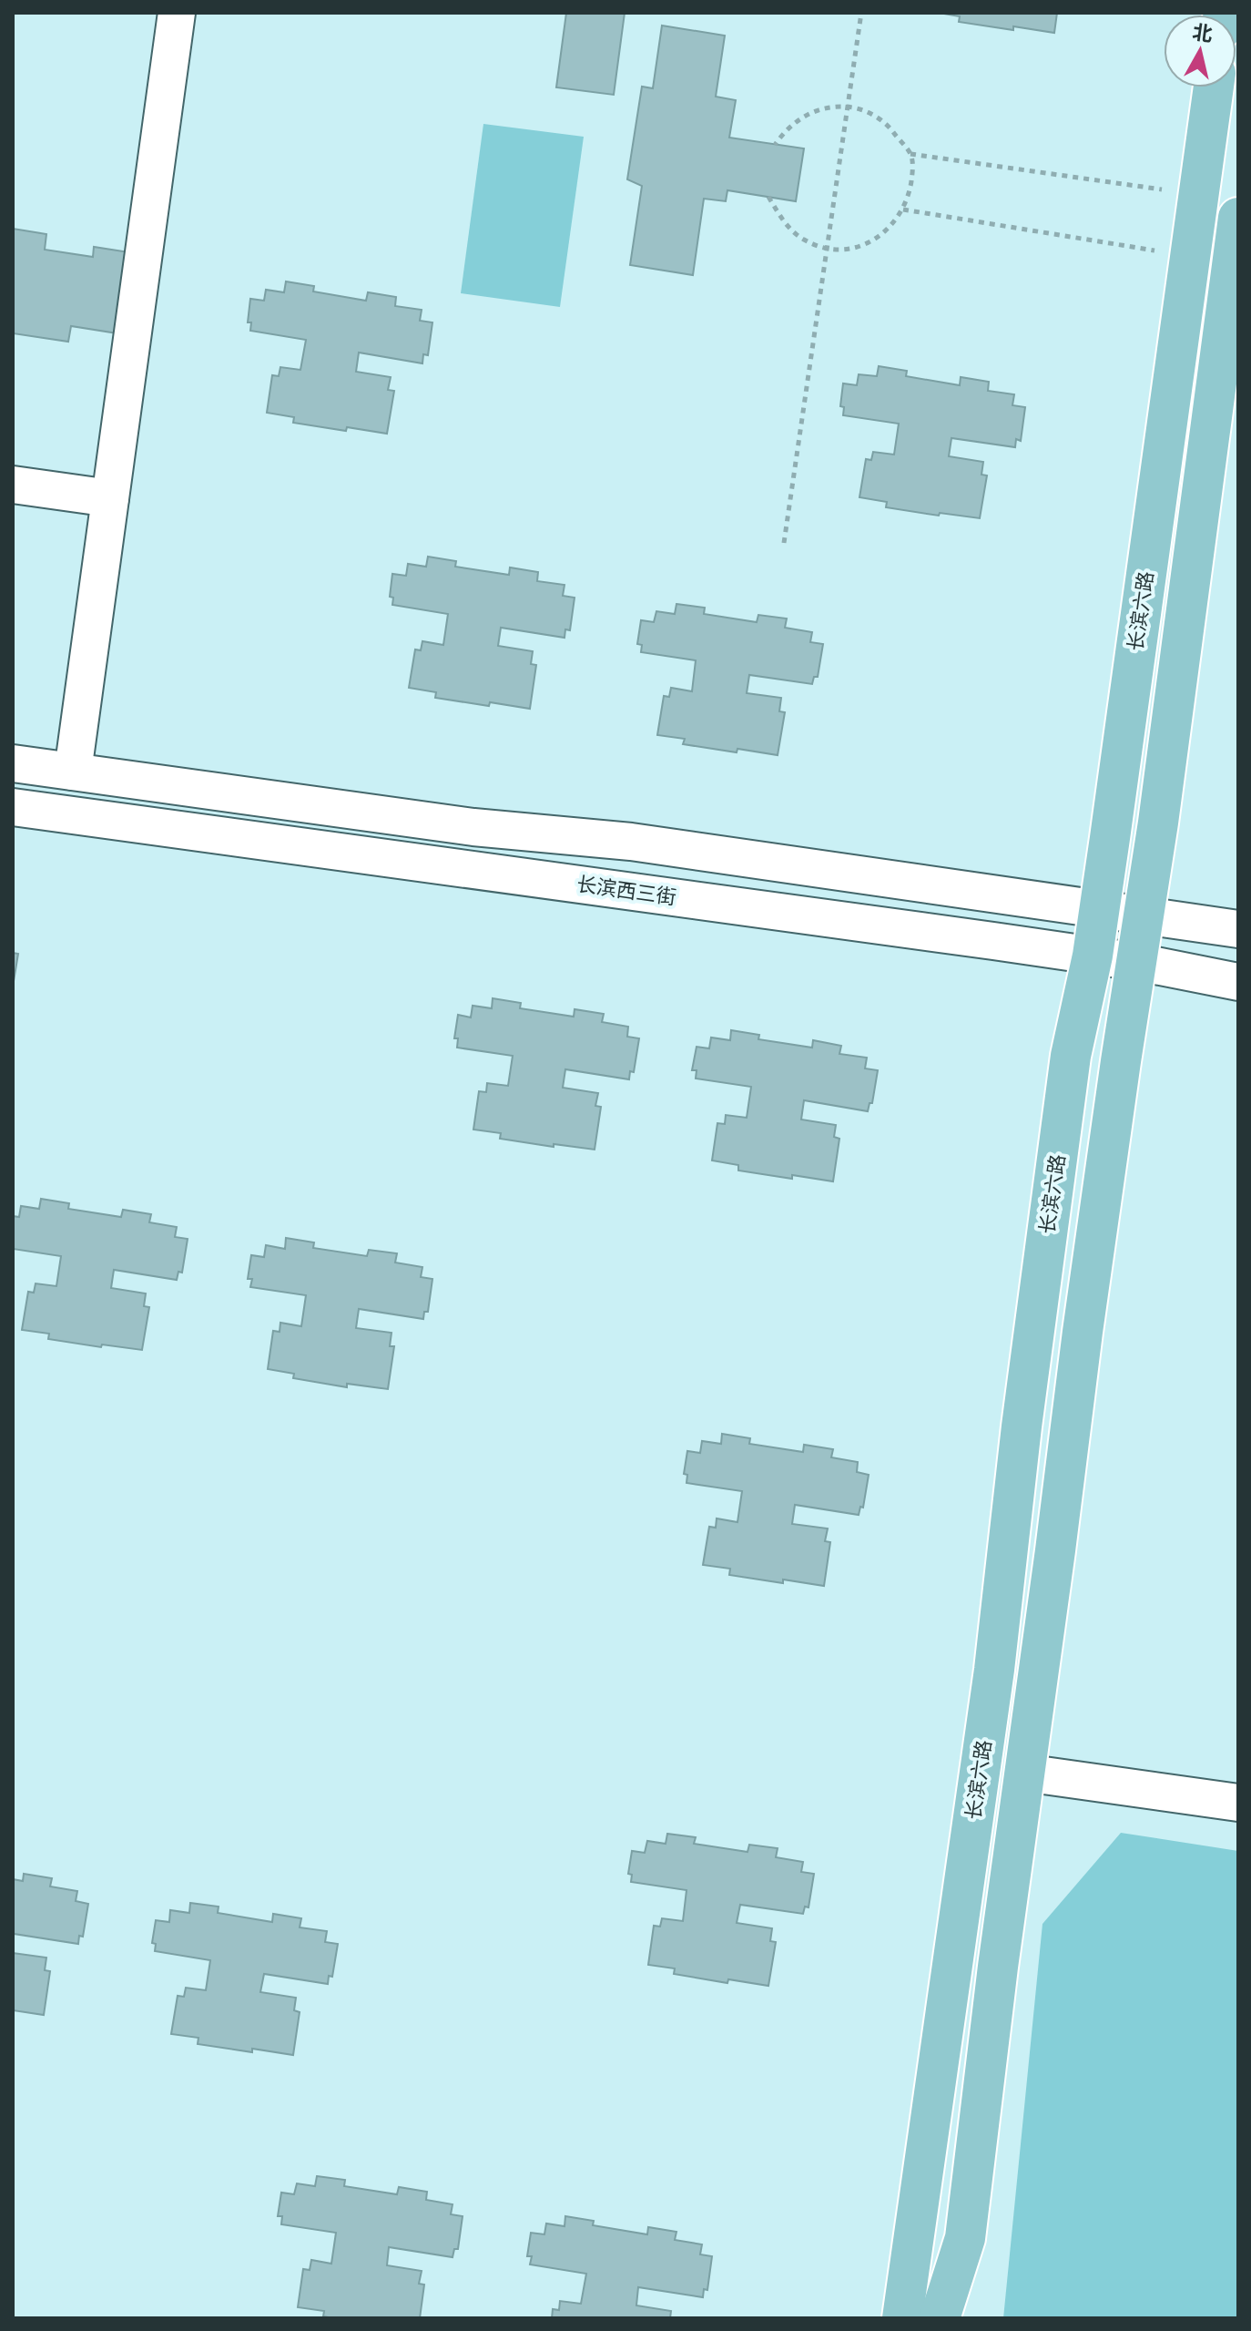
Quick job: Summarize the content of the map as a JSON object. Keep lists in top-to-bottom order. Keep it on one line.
{"streets":{"main road":["长滨六路"],"street":["长滨西三街"]},"crossings":[["长滨六路","长滨西三街"]],"north":"top"}
